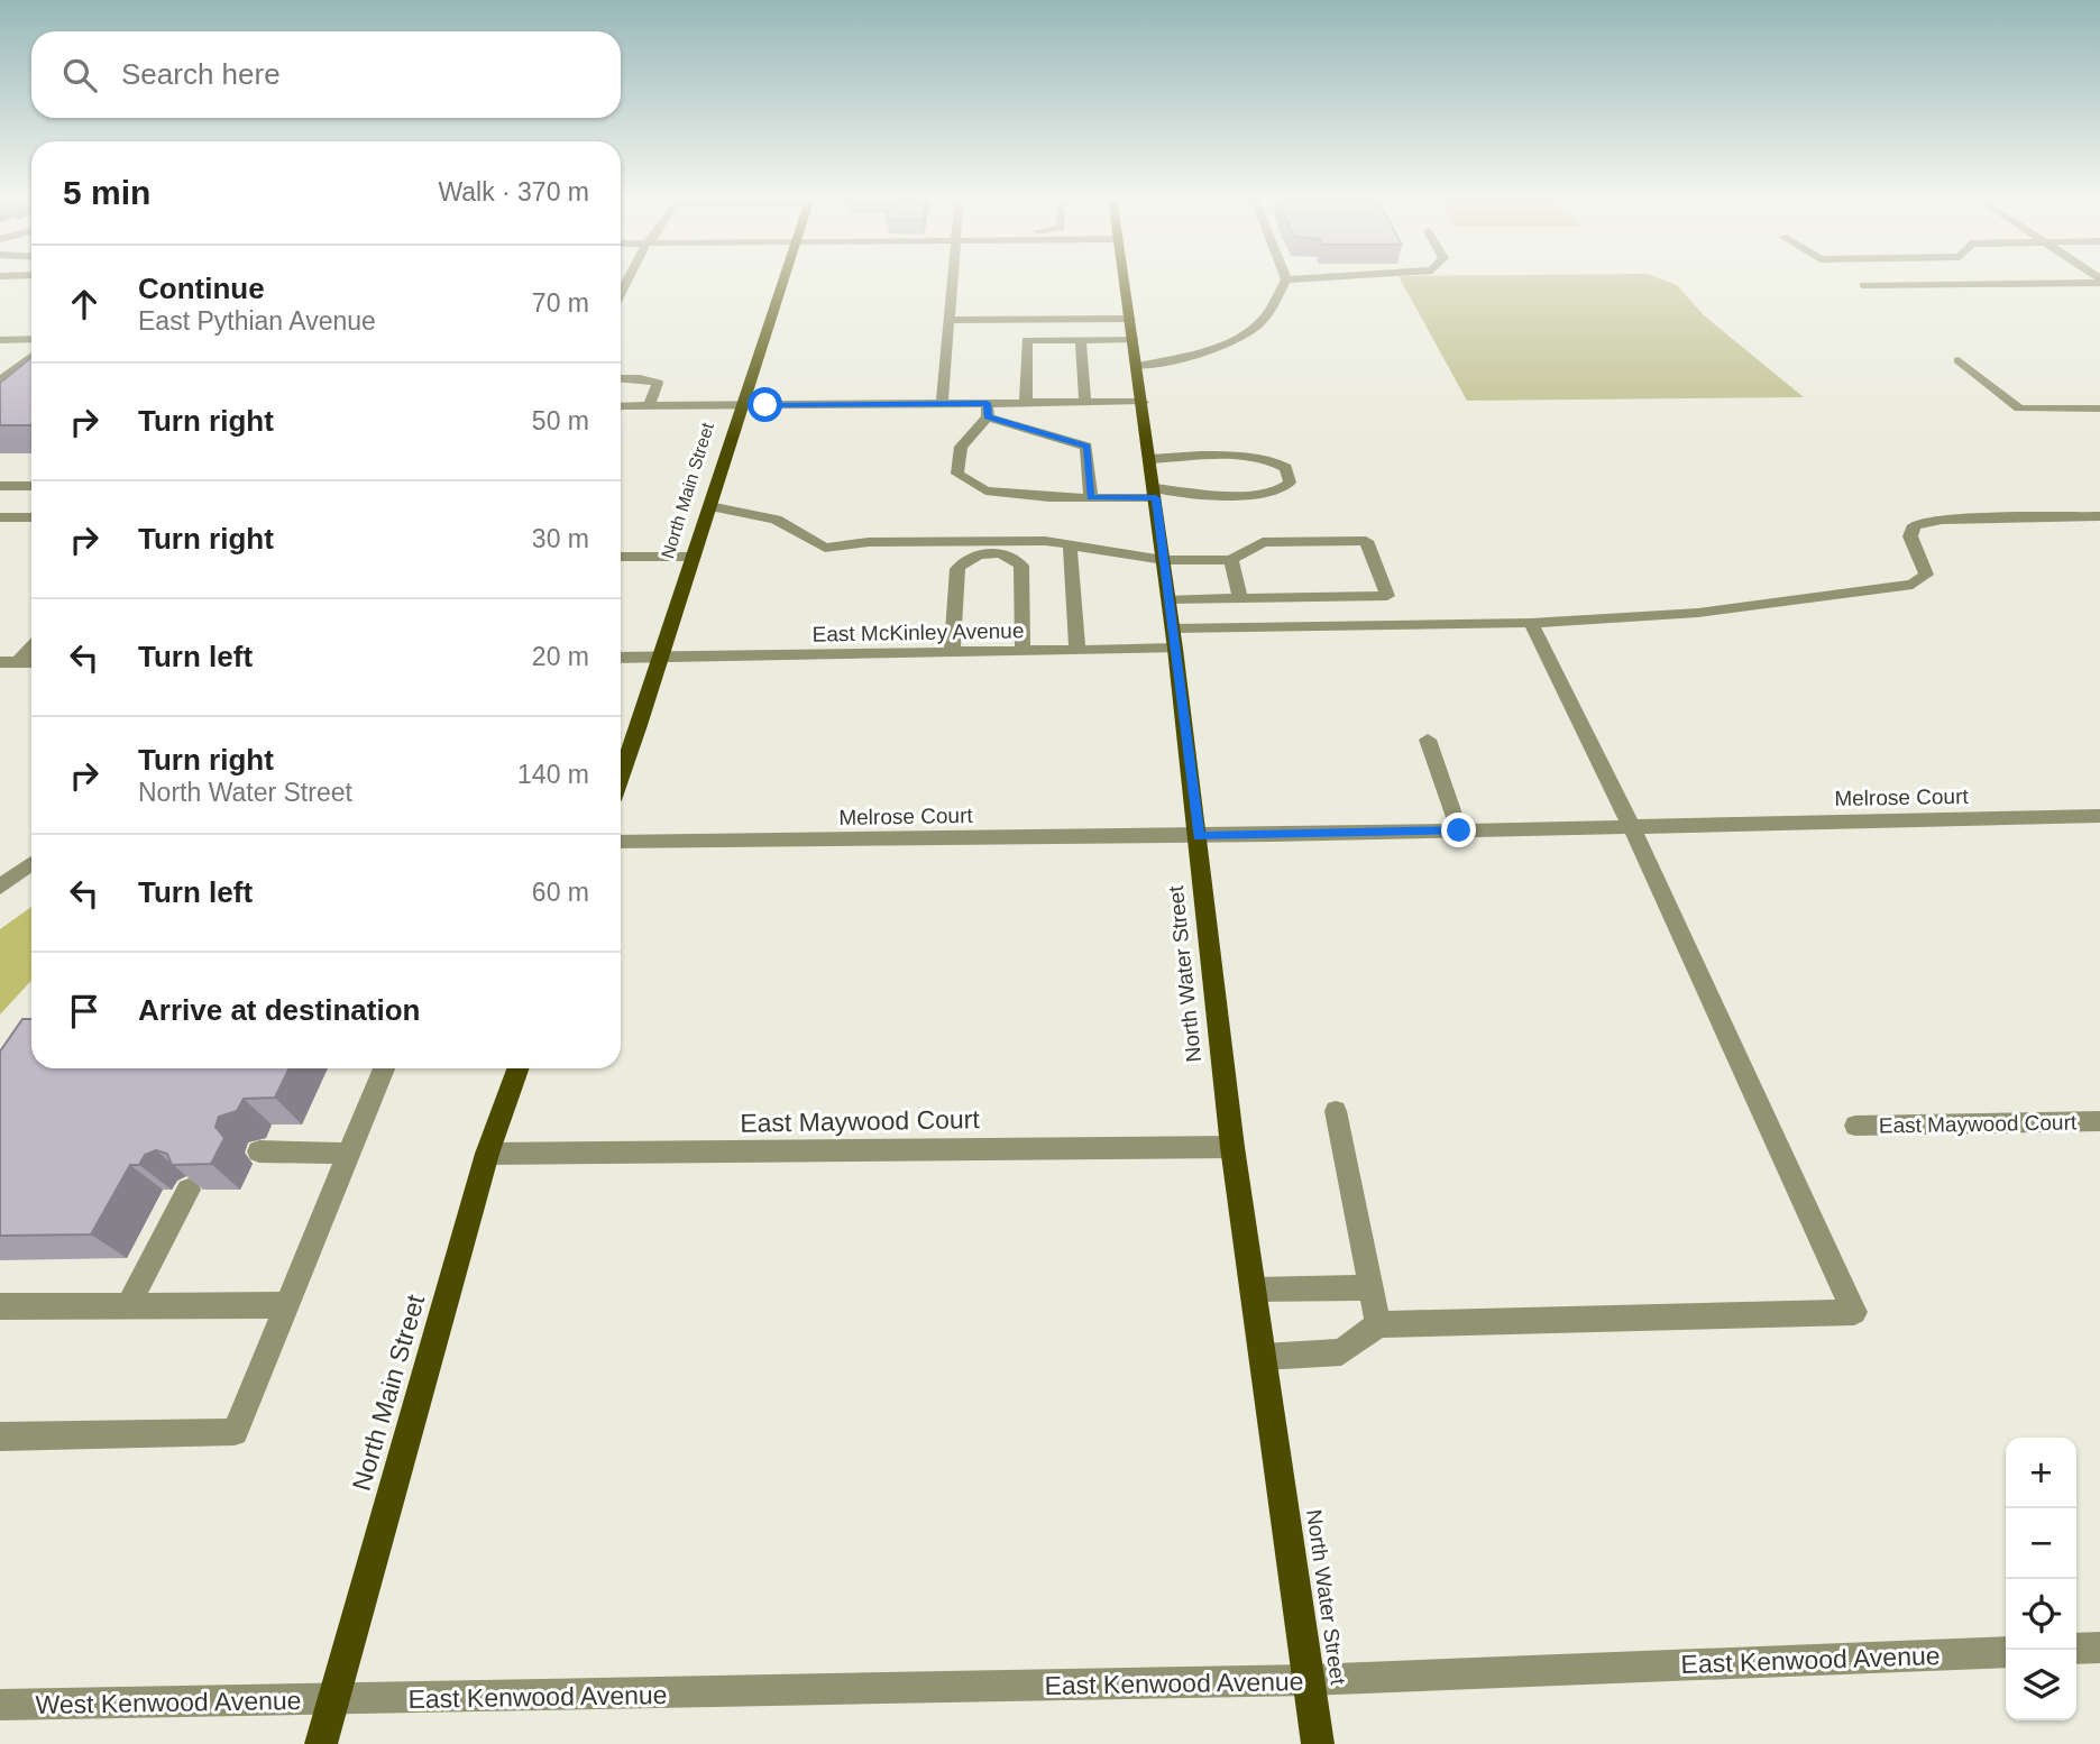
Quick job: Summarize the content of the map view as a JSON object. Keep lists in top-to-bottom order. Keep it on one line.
{"streets":{"main road":["North Main Street","North Water Street"],"street":["East McKinley Avenue","Melrose Court","East Maywood Court","East Kenwood Avenue","West Kenwood Avenue"]},"crossings":[["North Main Street","East McKinley Avenue"],["North Main Street","East Maywood Court"],["North Main Street","East Kenwood Avenue"],["North Main Street","West Kenwood Avenue"],["East McKinley Avenue","North Water Street"],["Melrose Court","North Water Street"],["North Water Street","East Maywood Court"],["North Water Street","East Kenwood Avenue"],["East Kenwood Avenue","West Kenwood Avenue"]],"page":{"search":"Search here","heading":["5 min","Walk · 370 m"],"list":[["Continue","East Pythian Avenue","70 m"],["Turn right","50 m"],["Turn right","30 m"],["Turn left","20 m"],["Turn right","North Water Street","140 m"],["Turn left","60 m"],"Arrive at destination"],"map_buttons":["+","−"]}}
